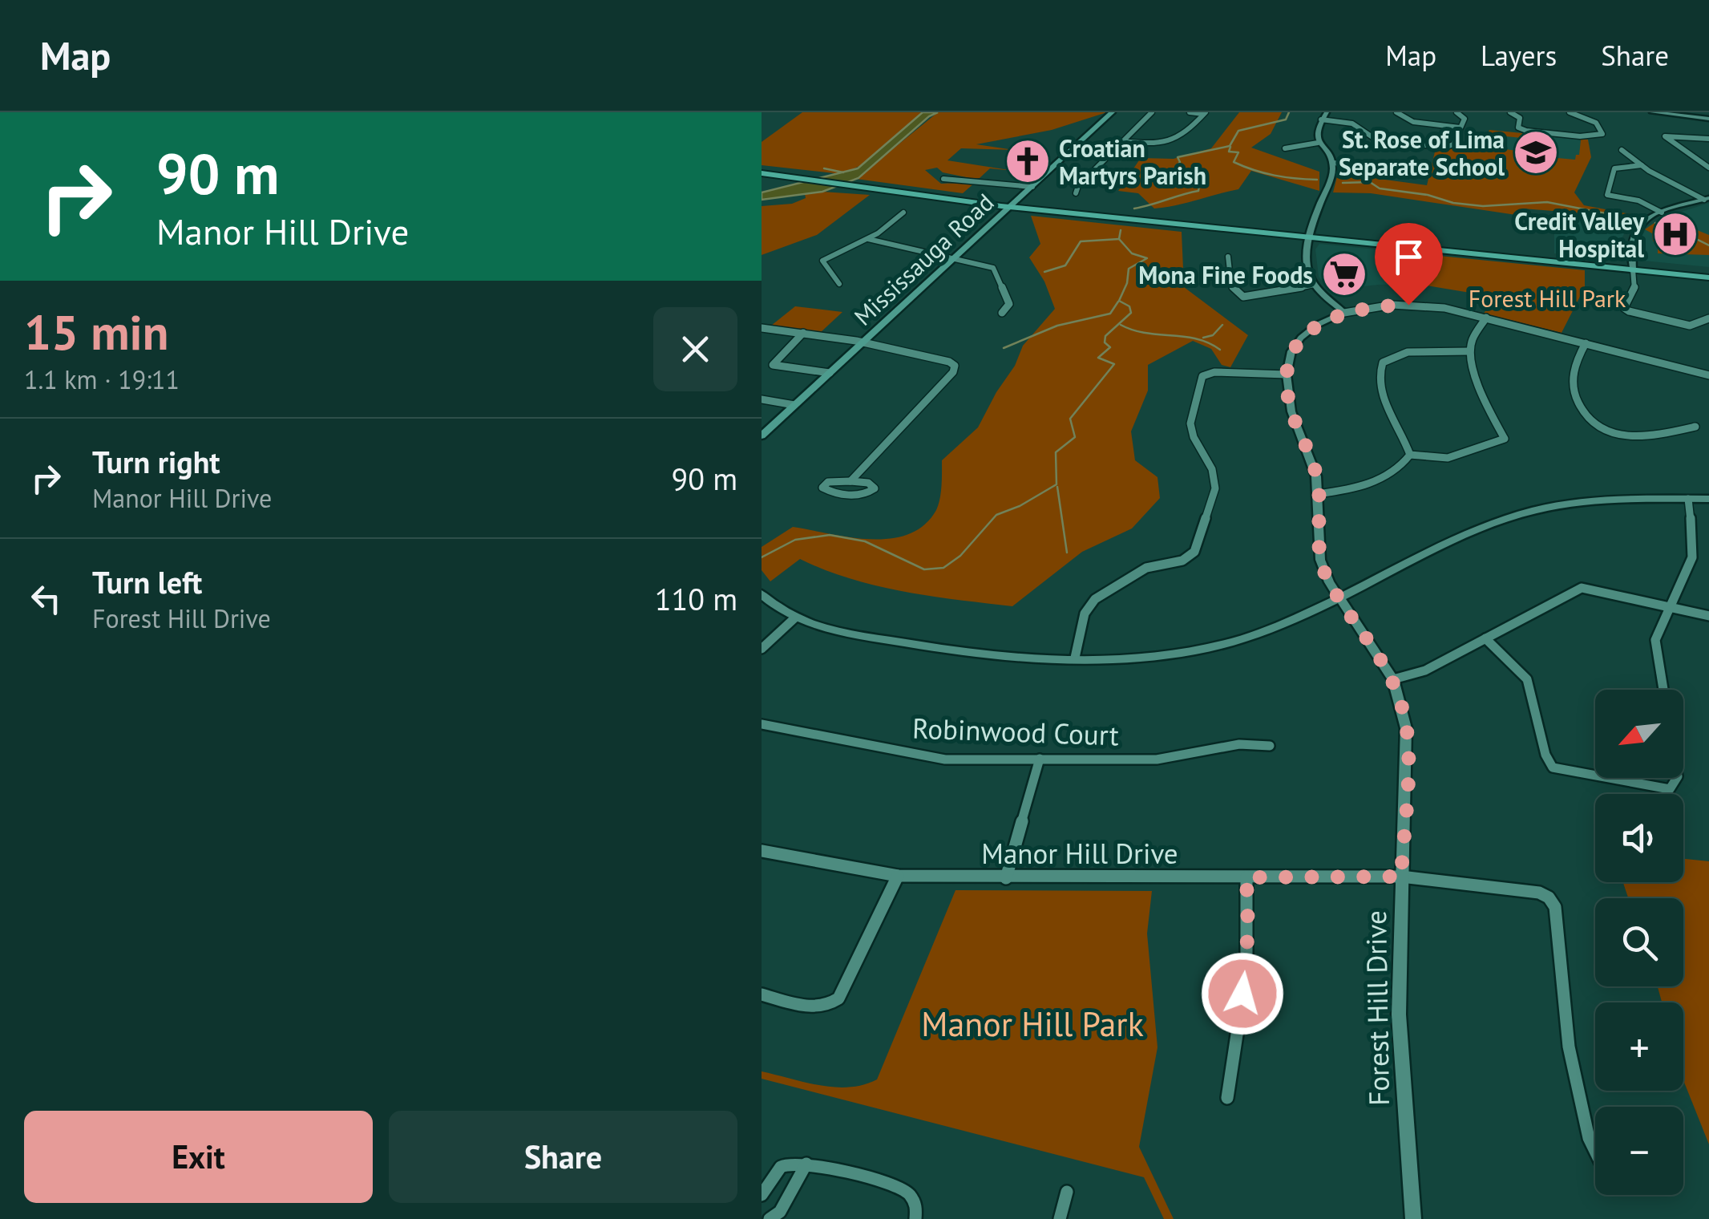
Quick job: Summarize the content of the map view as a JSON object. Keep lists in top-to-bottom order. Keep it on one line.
{"streets":{"main road":["Mississauga Road"],"street":["Robinwood Court","Manor Hill Drive","Forest Hill Drive"]},"crossings":[["Manor Hill Drive","Forest Hill Drive"]],"parks":["Forest Hill Park","Manor Hill Park"],"places":{"school or university":["St. Rose of Lima Separate School"],"church":["Croatian Martyrs Parish"],"hospital":["Credit Valley Hospital"],"supermarket":["Mona Fine Foods"]},"north":"bottom left","page":{"header":"Map","nav":["Map","Layers","Share"],"turn":["90 m","Manor Hill Drive"],"heading":["15 min","1.1 km · 19:11"],"list":[{"name":"Turn right","note":"Manor Hill Drive","value":"90 m"},{"name":"Turn left","note":"Forest Hill Drive","value":"110 m"}],"map_buttons":["+","−"],"buttons":["Exit","Share"]}}
